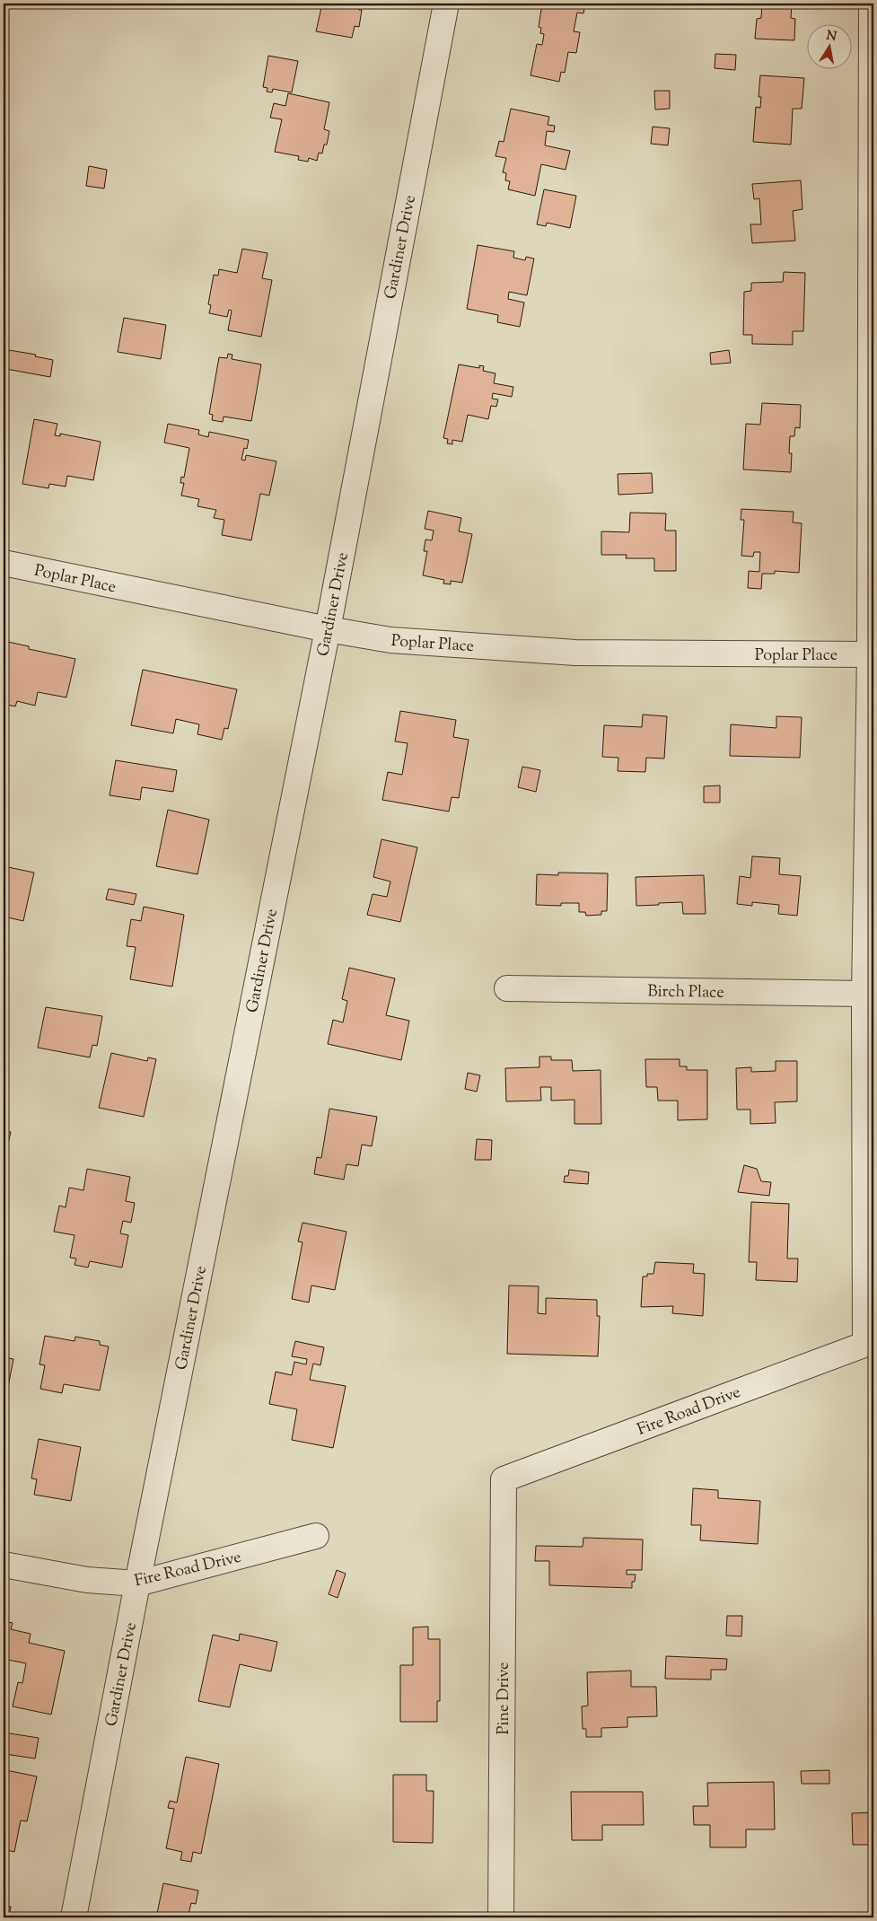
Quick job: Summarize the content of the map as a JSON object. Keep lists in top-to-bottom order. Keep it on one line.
{"streets":{"street":["Gardiner Drive","Poplar Place","Birch Place","Fire Road Drive","Pine Drive"]},"crossings":[["Gardiner Drive","Poplar Place"],["Gardiner Drive","Fire Road Drive"],["Fire Road Drive","Pine Drive"]],"north":"top"}
